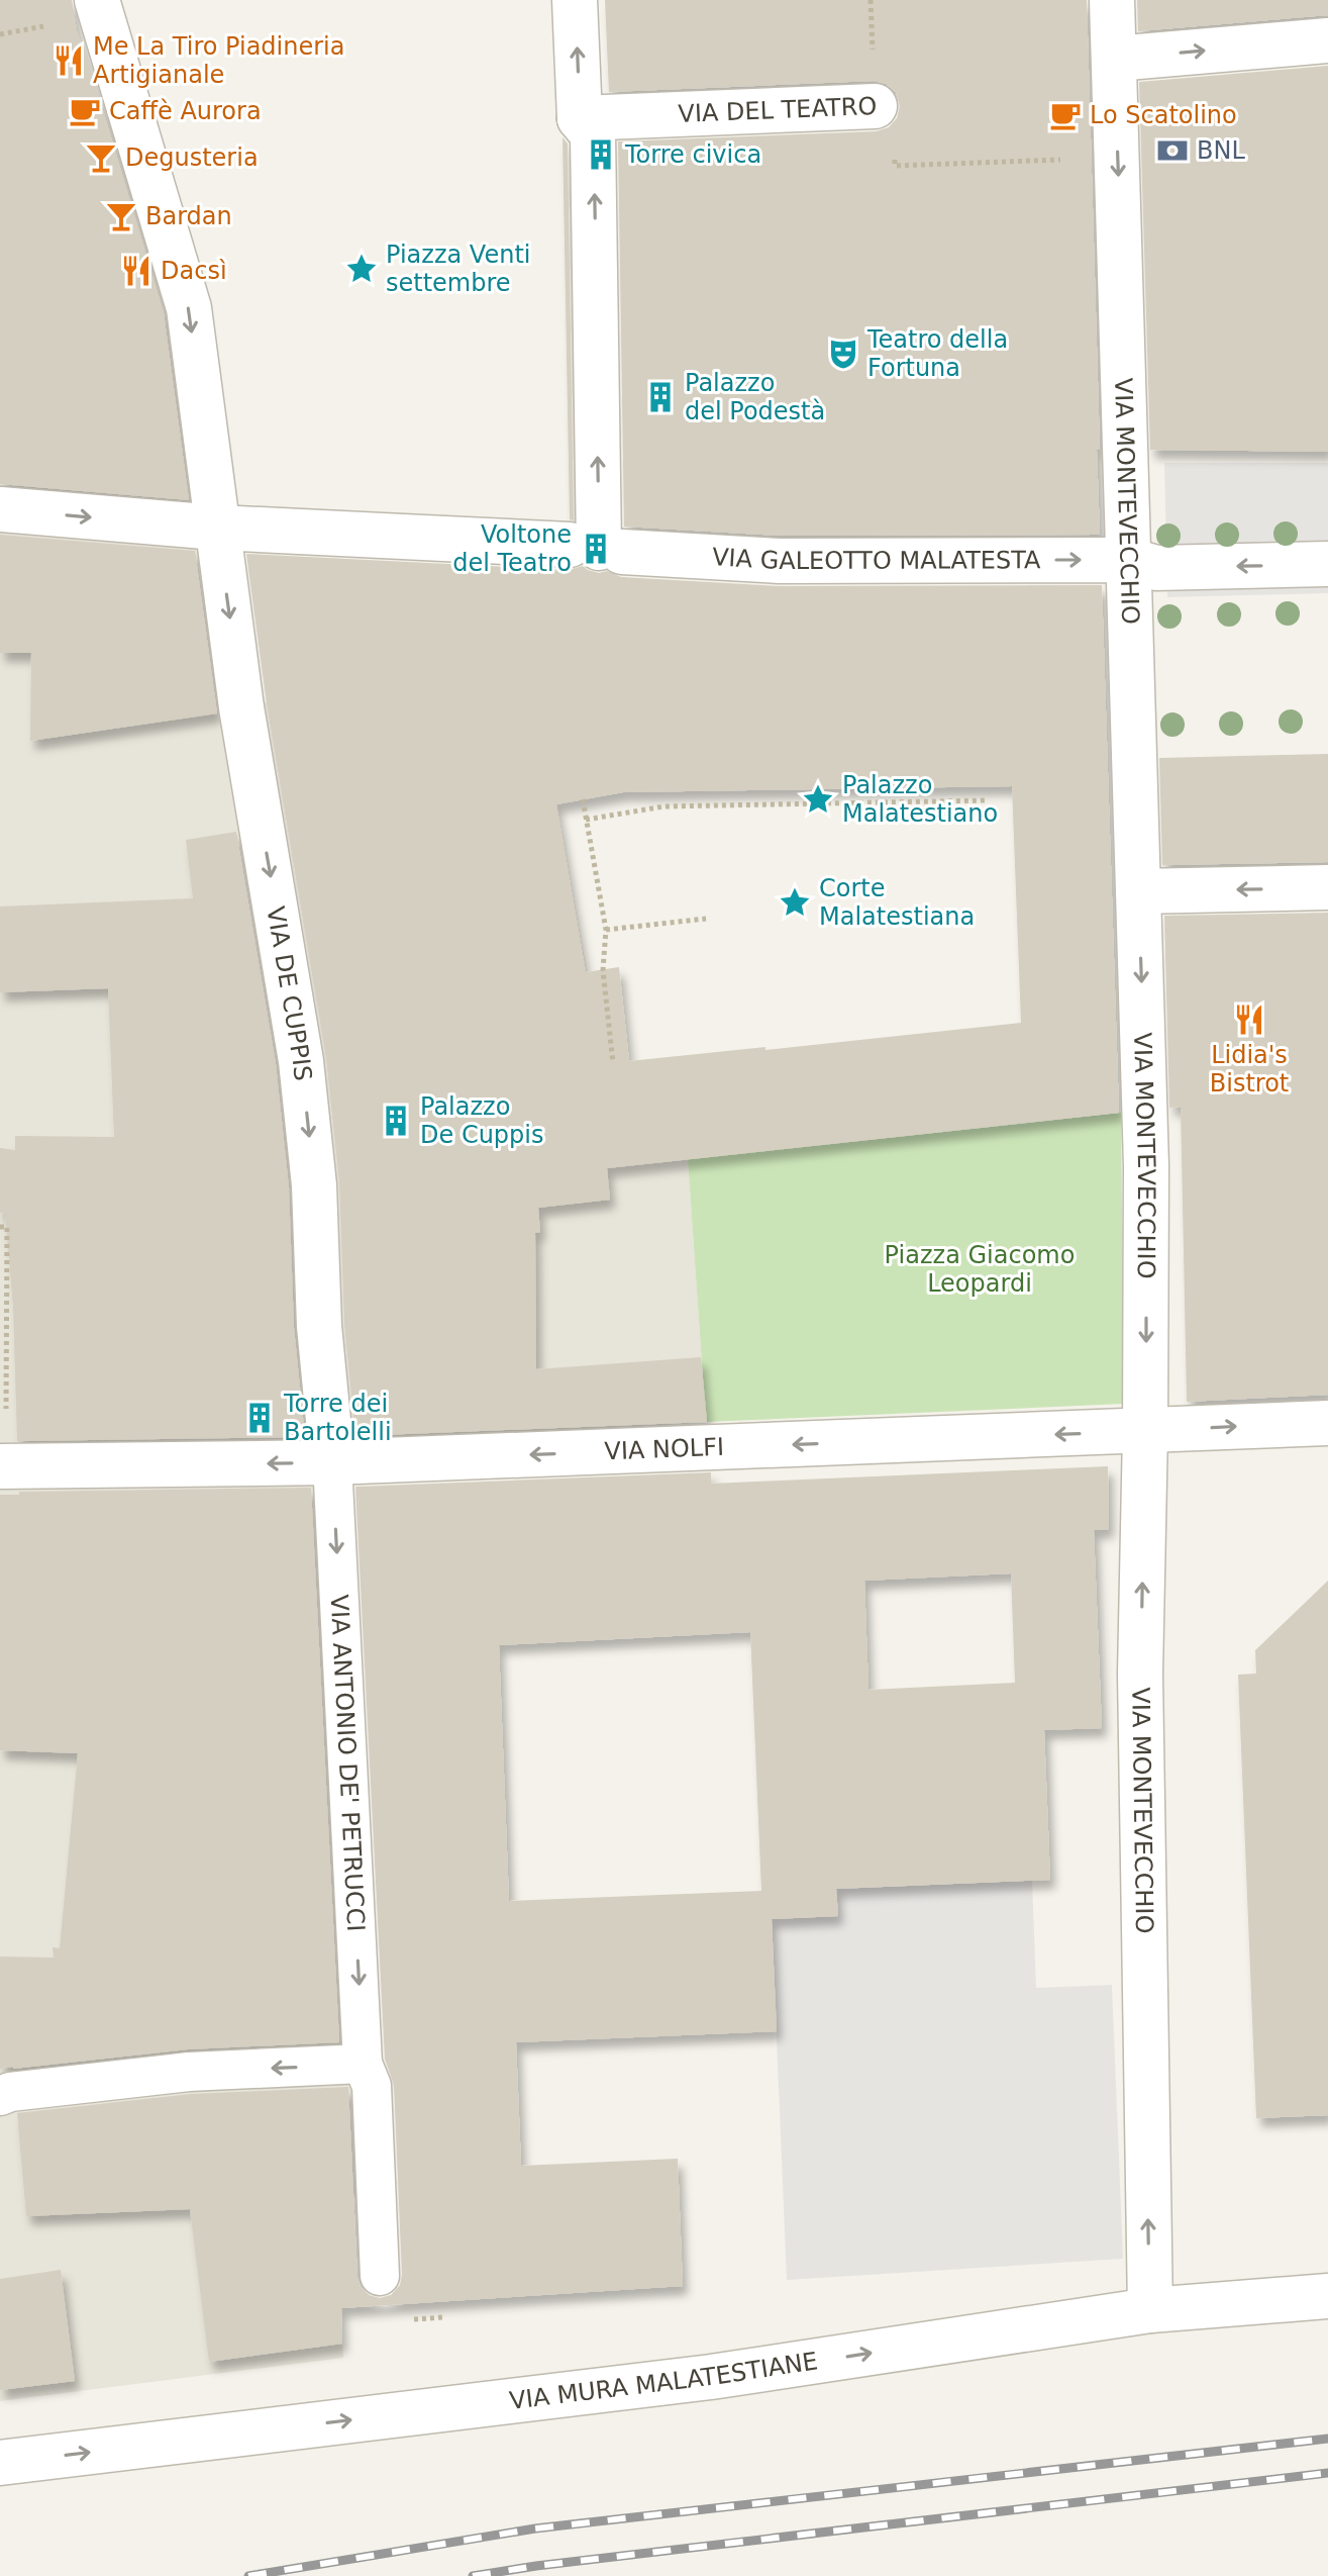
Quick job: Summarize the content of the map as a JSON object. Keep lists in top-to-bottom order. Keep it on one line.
{"streets":{"street":["VIA DEL TEATRO","VIA MONTEVECCHIO","VIA GALEOTTO MALATESTA","VIA DE CUPPIS","VIA NOLFI","VIA MURA MALATESTIANE"],"lane":["VIA ANTONIO DE' PETRUCCI"]},"crossings":[["VIA DEL TEATRO","VIA MONTEVECCHIO"],["VIA MONTEVECCHIO","VIA GALEOTTO MALATESTA"],["VIA MONTEVECCHIO","VIA NOLFI"],["VIA MONTEVECCHIO","VIA MURA MALATESTIANE"],["VIA DE CUPPIS","VIA NOLFI"],["VIA DE CUPPIS","VIA ANTONIO DE' PETRUCCI"],["VIA NOLFI","VIA ANTONIO DE' PETRUCCI"]],"one_way":["VIA DE CUPPIS","VIA ANTONIO DE' PETRUCCI","VIA MURA MALATESTIANE"],"parks":["Piazza Giacomo Leopardi"],"places":{"restaurant":["Me La Tiro Piadineria Artigianale","Dacsì","Lidia's Bistrot"],"cafe":["Caffè Aurora","Lo Scatolino"],"bank":["BNL"],"building":["Torre civica","Palazzo del Podestà","Voltone del Teatro","Palazzo De Cuppis","Torre dei Bartolelli"],"bar":["Degusteria","Bardan"],"place":["Piazza Venti settembre","Palazzo Malatestiano","Corte Malatestiana"],"theatre":["Teatro della Fortuna"]}}
